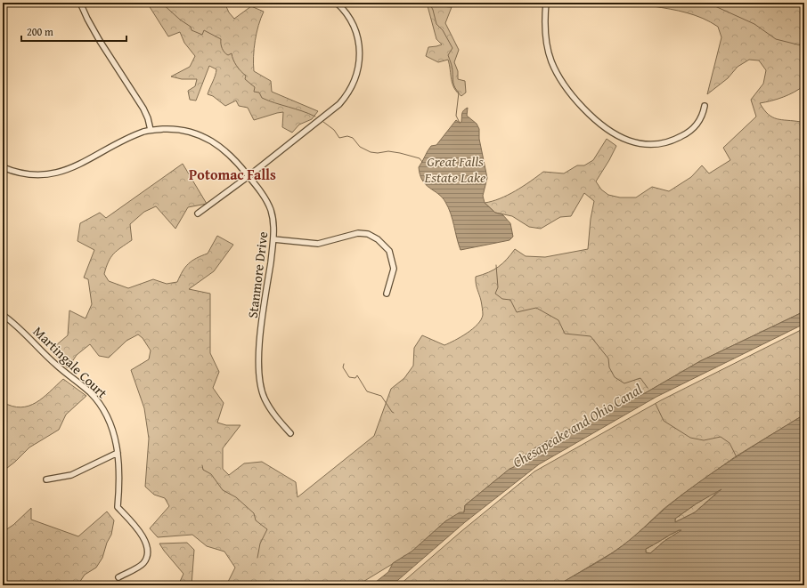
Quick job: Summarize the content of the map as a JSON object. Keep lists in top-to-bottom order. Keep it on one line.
{"streets":{"street":["Stanmore Drive","Martingale Court"]},"districts":["Potomac Falls"],"water":["Great Falls Estate Lake","Chesapeake and Ohio Canal"],"scale_bar":"200 m"}
